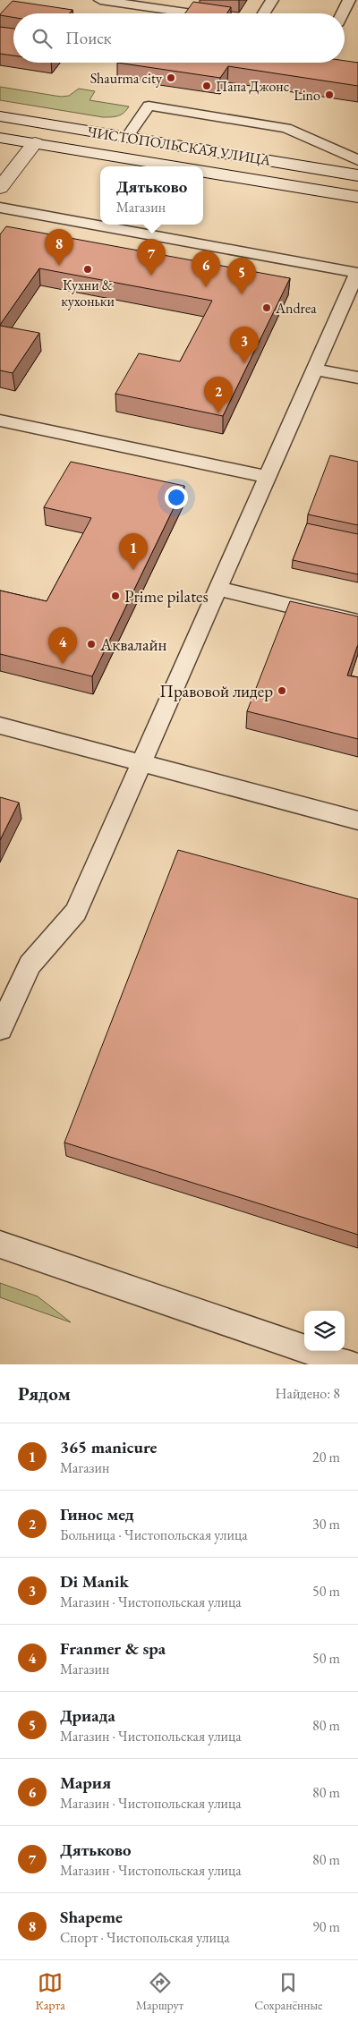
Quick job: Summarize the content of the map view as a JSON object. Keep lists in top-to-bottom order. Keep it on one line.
{"streets":{"main road":["ЧИСТОПОЛЬСКАЯ УЛИЦА"]},"places":["Shaurma city","Папа Джонс","Lino","Кухни & кухоньки","Andrea","Prime pilates","Аквалайн","Правовой лидер"],"page":{"search":"Поиск","popup":["Дятьково","Магазин"],"pins":["8","7","6","5","3","2","1","4"],"heading":["Рядом","Найдено: 8"],"list":[{"mark":"1","name":"365 manicure","note":"Магазин","value":"20 m"},{"mark":"2","name":"Гинос мед","note":"Больница · Чистопольская улица","value":"30 m"},{"mark":"3","name":"Di Manik","note":"Магазин · Чистопольская улица","value":"50 m"},{"mark":"4","name":"Franmer & spa","note":"Магазин","value":"50 m"},{"mark":"5","name":"Дриада","note":"Магазин · Чистопольская улица","value":"80 m"},{"mark":"6","name":"Мария","note":"Магазин · Чистопольская улица","value":"80 m"},{"mark":"7","name":"Дятьково","note":"Магазин · Чистопольская улица","value":"80 m"},{"mark":"8","name":"Shapeme","note":"Спорт · Чистопольская улица","value":"90 m"}],"nav":["Карта","Маршрут","Сохранённые"]}}
